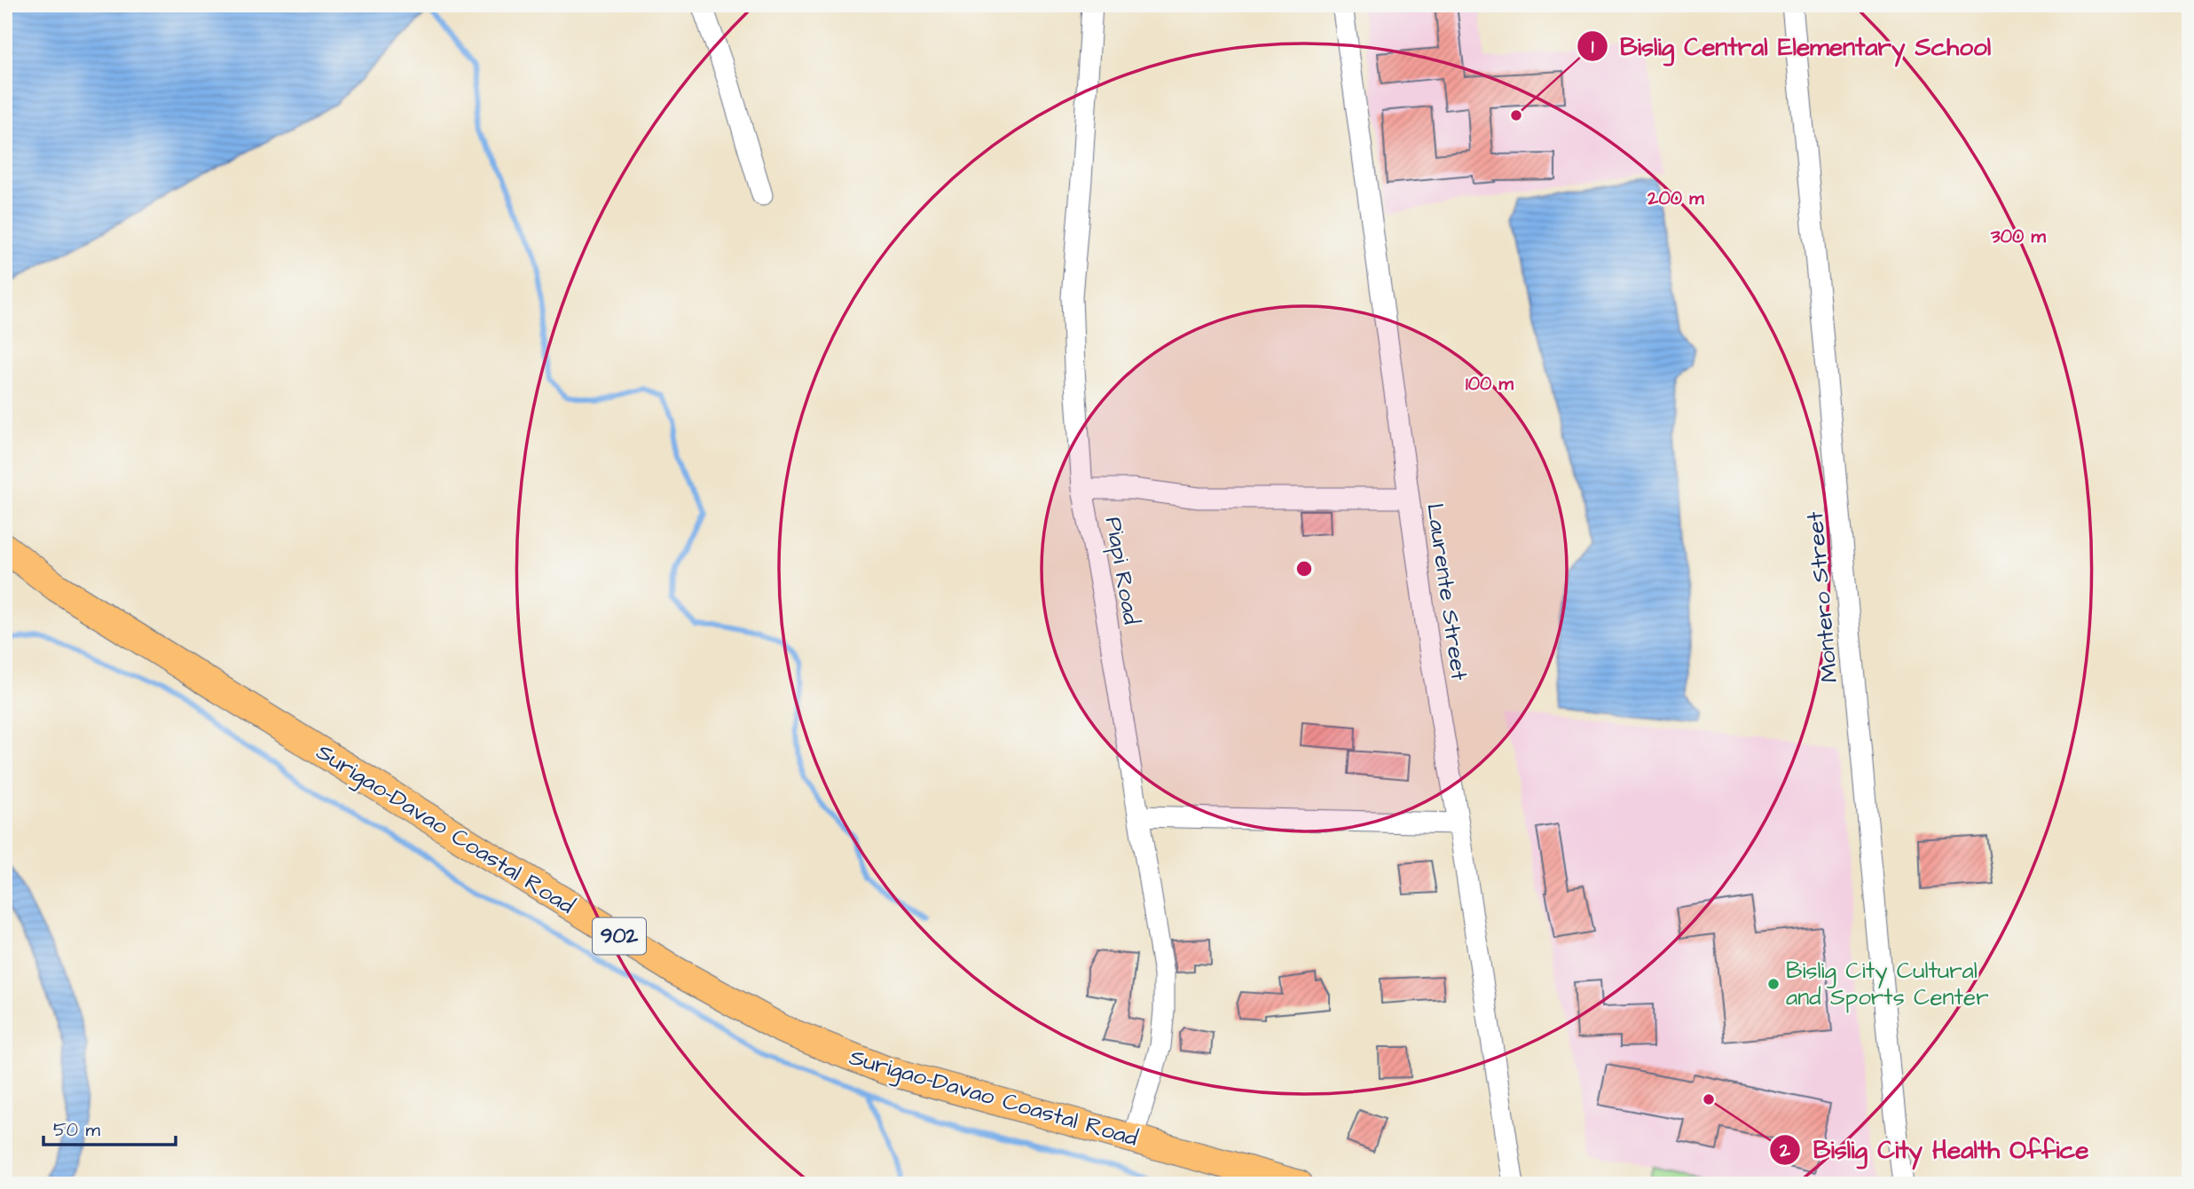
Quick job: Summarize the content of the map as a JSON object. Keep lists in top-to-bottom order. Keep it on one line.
{"streets":{"highway":["Surigao-Davao Coastal Road","902"],"street":["Piapi Road","Laurente Street","Montero Street"]},"crossings":[["Piapi Road","Surigao-Davao Coastal Road"]],"places":["Bislig Central Elementary School","Bislig City Cultural and Sports Center","Bislig City Health Office"],"scale_bar":"50 m","rings":["200 m","300 m","100 m"]}
